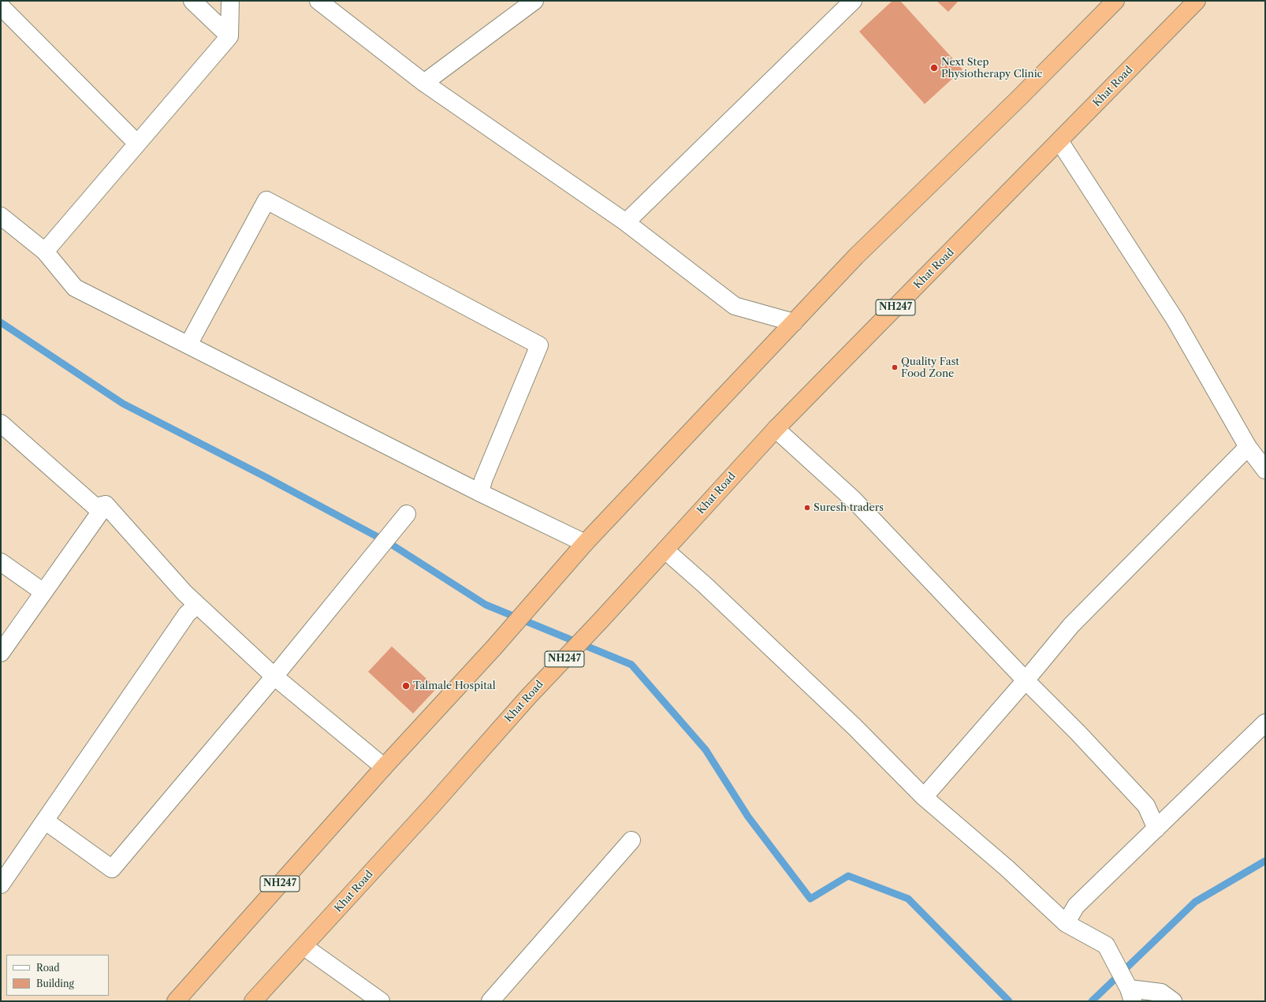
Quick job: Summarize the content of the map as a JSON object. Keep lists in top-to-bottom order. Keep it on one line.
{"streets":{"highway":["Khat Road","NH247"]},"places":["Next Step Physiotherapy Clinic","Quality Fast Food Zone","Suresh traders","Talmale Hospital"],"legend":["Road","Building"]}
